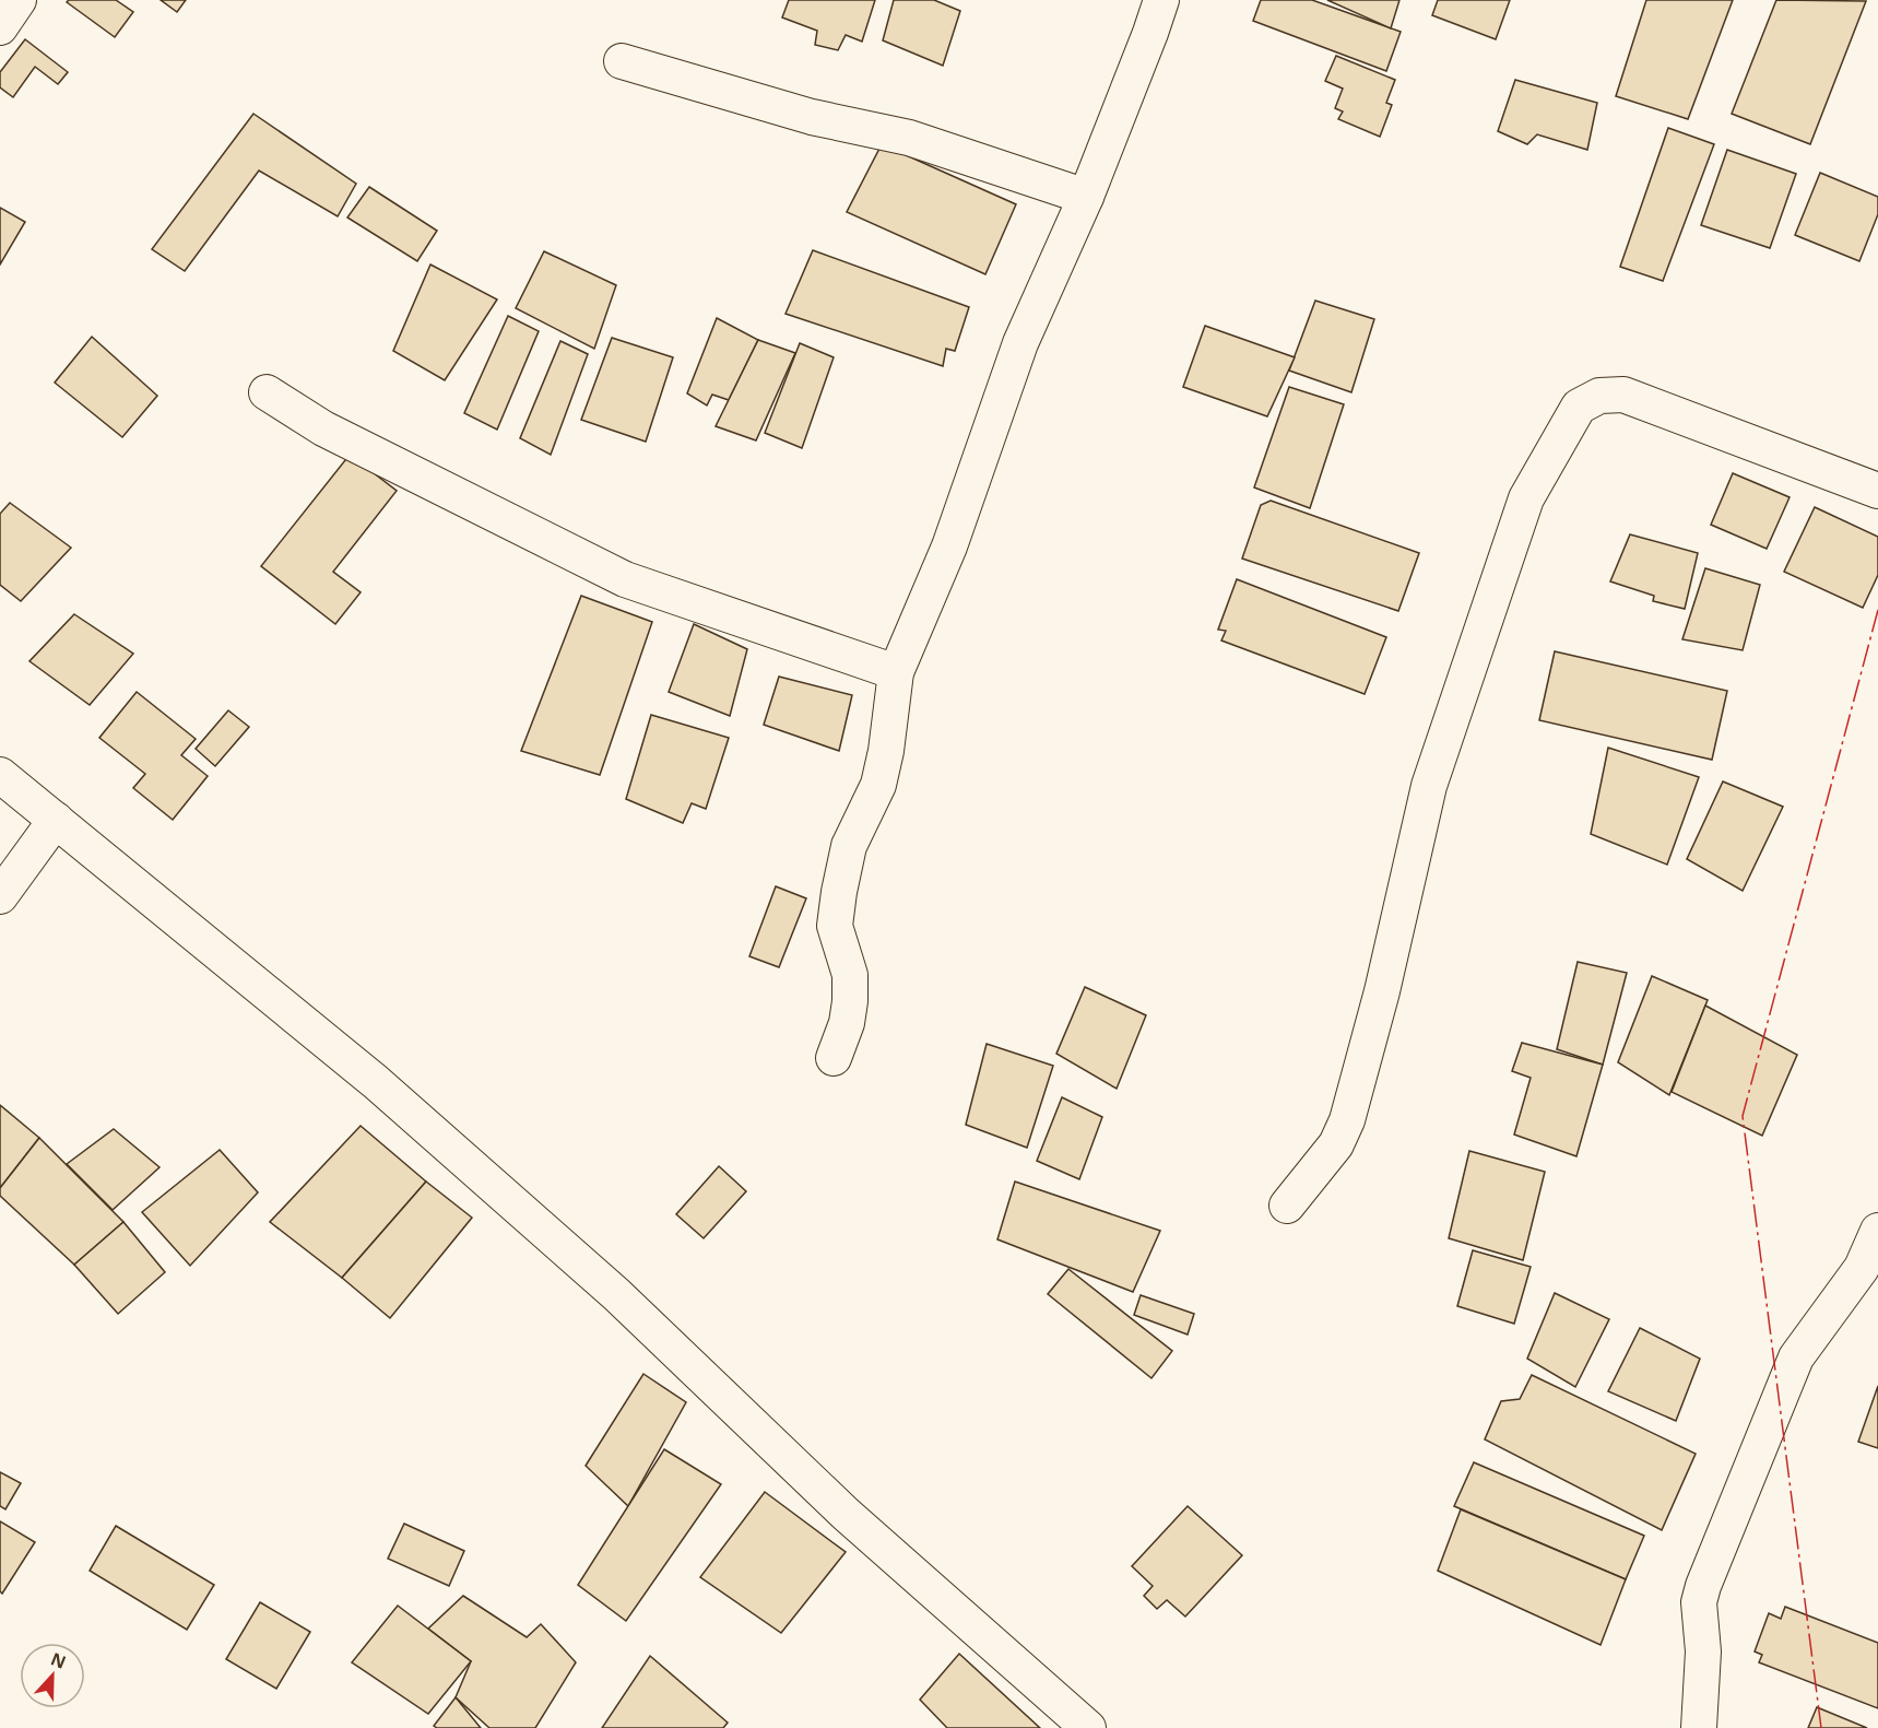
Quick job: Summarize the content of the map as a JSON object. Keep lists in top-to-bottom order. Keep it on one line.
{"north":"top"}
